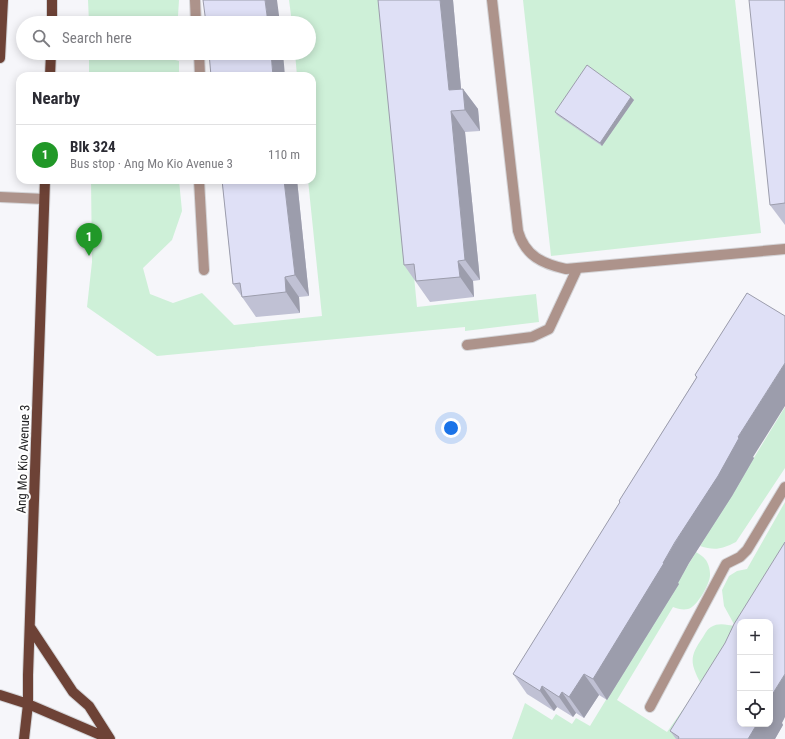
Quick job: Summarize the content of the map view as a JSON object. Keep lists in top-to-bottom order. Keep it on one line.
{"streets":{"main road":["Ang Mo Kio Avenue 3"]},"page":{"search":"Search here","heading":"Nearby","list":[{"mark":"1","name":"Blk 324","note":"Bus stop · Ang Mo Kio Avenue 3","value":"110 m"}],"pins":"1","map_buttons":["+","−"]}}
